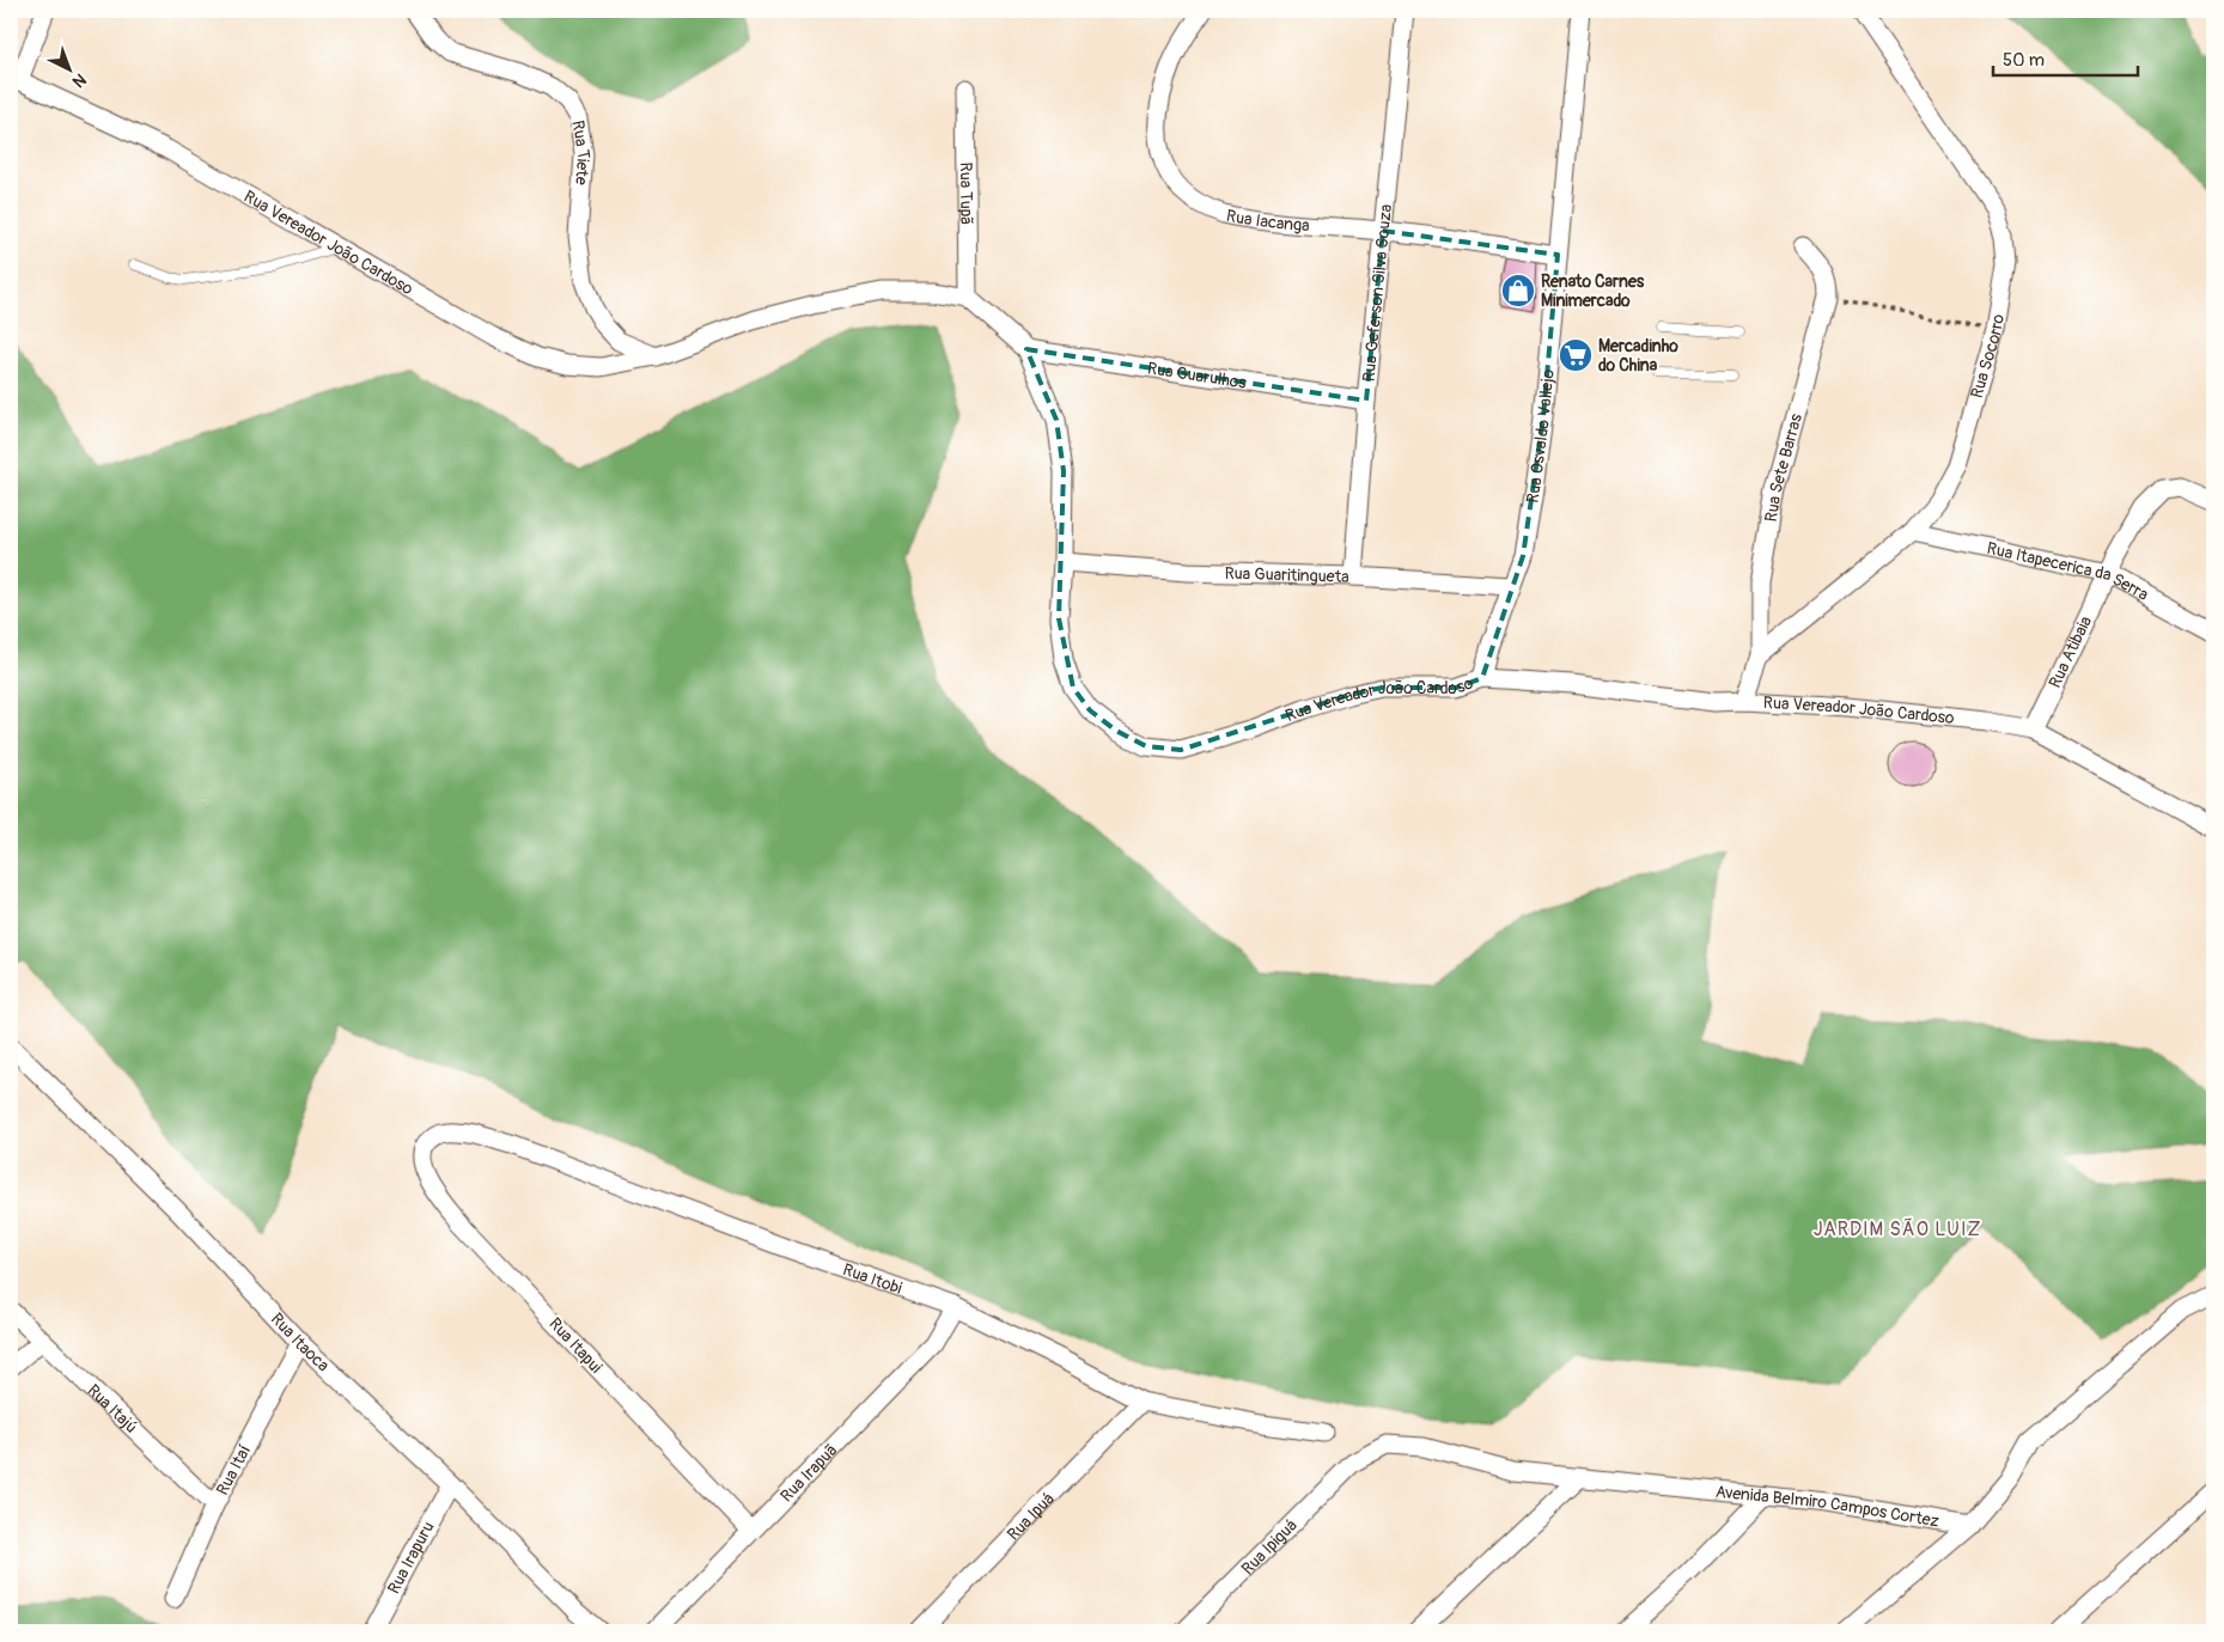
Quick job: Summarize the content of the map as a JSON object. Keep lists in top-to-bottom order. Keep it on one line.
{"streets":{"street":["Rua Tiete","Rua Tupã","Rua Iacanga","Rua Vereador João Cardoso","Rua Geferson Silva Souza","Rua Socorro","Rua Guarulhos","Rua Osvaldo Vallejo","Rua Sete Barras","Rua Itapecerica da Serra","Rua Guaritingueta","Rua Atibaia","Rua Itobi","Rua Itaoca","Rua Itapui","Rua Itajú","Rua Itaí","Rua Irapuã","Avenida Belmiro Campos Cortez","Rua Ipuá","Rua Ipiguá","Rua Irapuru"]},"crossings":[["Rua Tiete","Rua Vereador João Cardoso"],["Rua Tupã","Rua Vereador João Cardoso"],["Rua Iacanga","Rua Geferson Silva Souza"],["Rua Iacanga","Rua Osvaldo Vallejo"],["Rua Vereador João Cardoso","Rua Guarulhos"],["Rua Vereador João Cardoso","Rua Osvaldo Vallejo"],["Rua Vereador João Cardoso","Rua Sete Barras"],["Rua Vereador João Cardoso","Rua Guaritingueta"],["Rua Vereador João Cardoso","Rua Atibaia"],["Rua Geferson Silva Souza","Rua Guarulhos"],["Rua Geferson Silva Souza","Rua Guaritingueta"],["Rua Socorro","Rua Sete Barras"],["Rua Socorro","Rua Itapecerica da Serra"],["Rua Osvaldo Vallejo","Rua Guaritingueta"],["Rua Itapecerica da Serra","Rua Atibaia"],["Rua Itobi","Rua Itapui"],["Rua Itobi","Rua Irapuã"],["Rua Itobi","Rua Ipuá"],["Rua Itaoca","Rua Itaí"],["Rua Itaoca","Rua Irapuru"],["Rua Itapui","Rua Irapuã"],["Rua Itajú","Rua Itaí"],["Avenida Belmiro Campos Cortez","Rua Ipiguá"]],"districts":["JARDIM SÃO LUIZ"],"places":{"shop":["Renato Carnes Minimercado"],"supermarket":["Mercadinho do China"]},"scale_bar":"50 m","north":"bottom right"}
